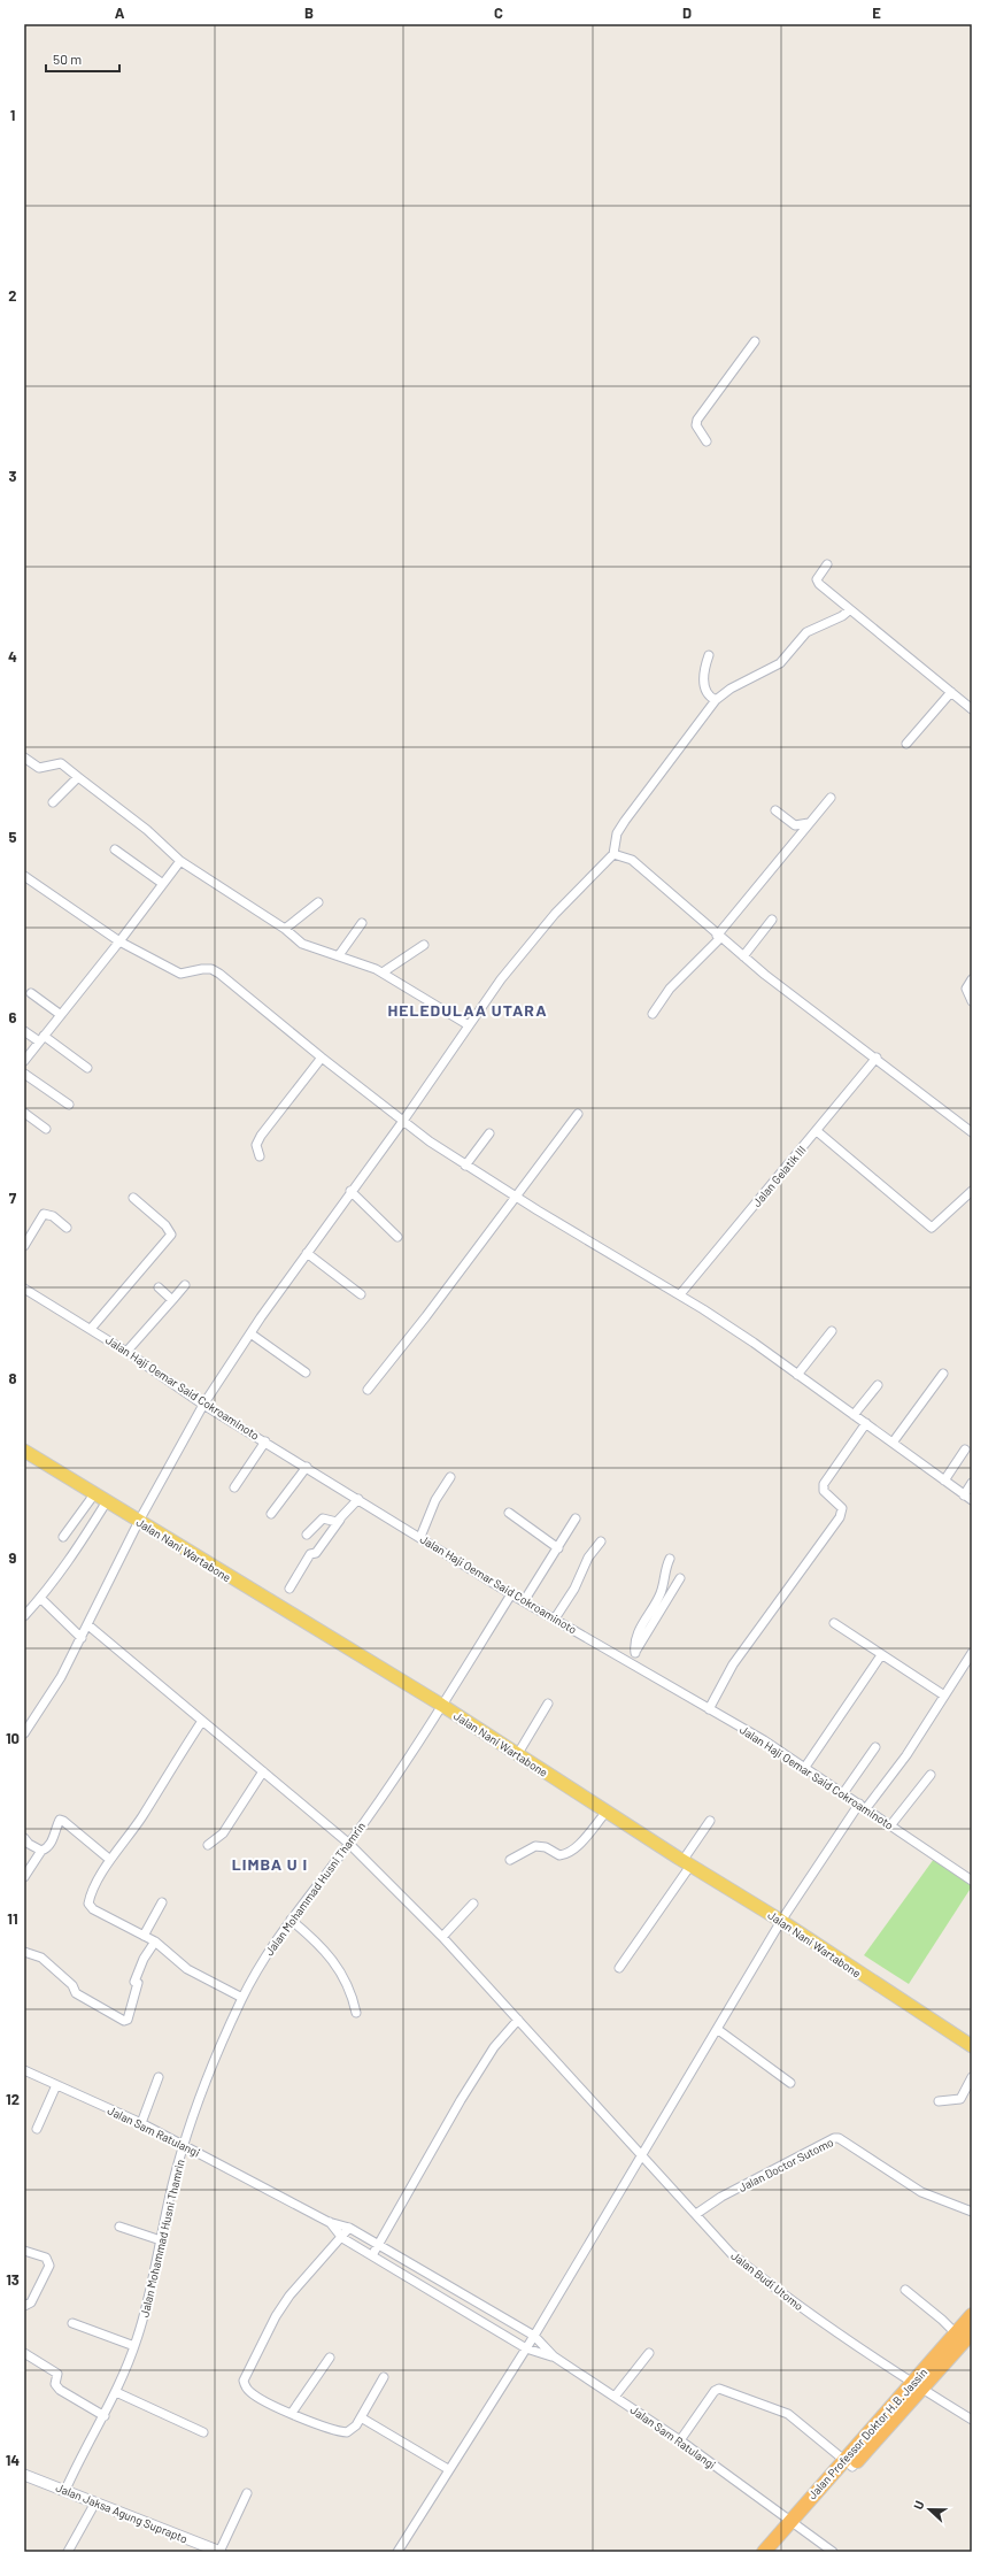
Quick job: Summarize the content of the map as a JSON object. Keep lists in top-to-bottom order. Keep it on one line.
{"streets":{"highway":["Jalan Professor Doktor H.B. Jassin"],"main road":["Jalan Nani Wartabone"],"street":["Jalan Gelatik III","Jalan Haji Oemar Said Cokroaminoto","Jalan Mohammad Husni Thamrin","Jalan Sam Ratulangi","Jalan Doctor Sutomo","Jalan Budi Utomo","Jalan Jaksa Agung Suprapto"]},"crossings":[["Jalan Haji Oemar Said Cokroaminoto","Jalan Mohammad Husni Thamrin"],["Jalan Nani Wartabone","Jalan Mohammad Husni Thamrin"],["Jalan Mohammad Husni Thamrin","Jalan Sam Ratulangi"],["Jalan Mohammad Husni Thamrin","Jalan Budi Utomo"],["Jalan Mohammad Husni Thamrin","Jalan Jaksa Agung Suprapto"],["Jalan Sam Ratulangi","Jalan Professor Doktor H.B. Jassin"],["Jalan Doctor Sutomo","Jalan Budi Utomo"],["Jalan Budi Utomo","Jalan Professor Doktor H.B. Jassin"]],"districts":["HELEDULAA UTARA","LIMBA U I"],"scale_bar":"50 m","north":"left","grid":{"columns":["A","B","C","D","E"],"rows":["1","2","3","4","5","6","7","8","9","10","11","12","13","14"]}}
